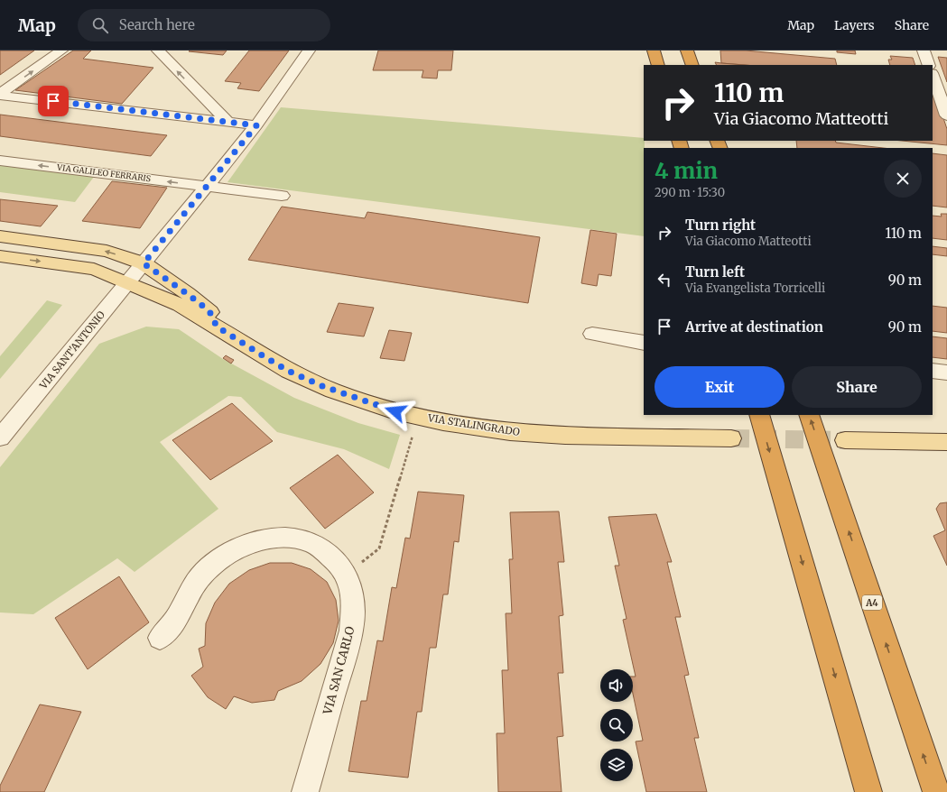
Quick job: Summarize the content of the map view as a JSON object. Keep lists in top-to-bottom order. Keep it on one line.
{"streets":{"highway":["A4"],"main road":["VIA STALINGRADO"],"street":["VIA GALILEO FERRARIS","VIA SANT'ANTONIO","VIA SAN CARLO"]},"crossings":[["VIA GALILEO FERRARIS","VIA SANT'ANTONIO"],["VIA SANT'ANTONIO","VIA STALINGRADO"]],"page":{"header":"Map","search":"Search here","nav":["Map","Layers","Share"],"turn":["110 m","Via Giacomo Matteotti"],"heading":["4 min","290 m · 15:30"],"list":[{"name":"Turn right","note":"Via Giacomo Matteotti","value":"110 m"},{"name":"Turn left","note":"Via Evangelista Torricelli","value":"90 m"},{"name":"Arrive at destination","value":"90 m"}],"buttons":["Exit","Share"]}}
